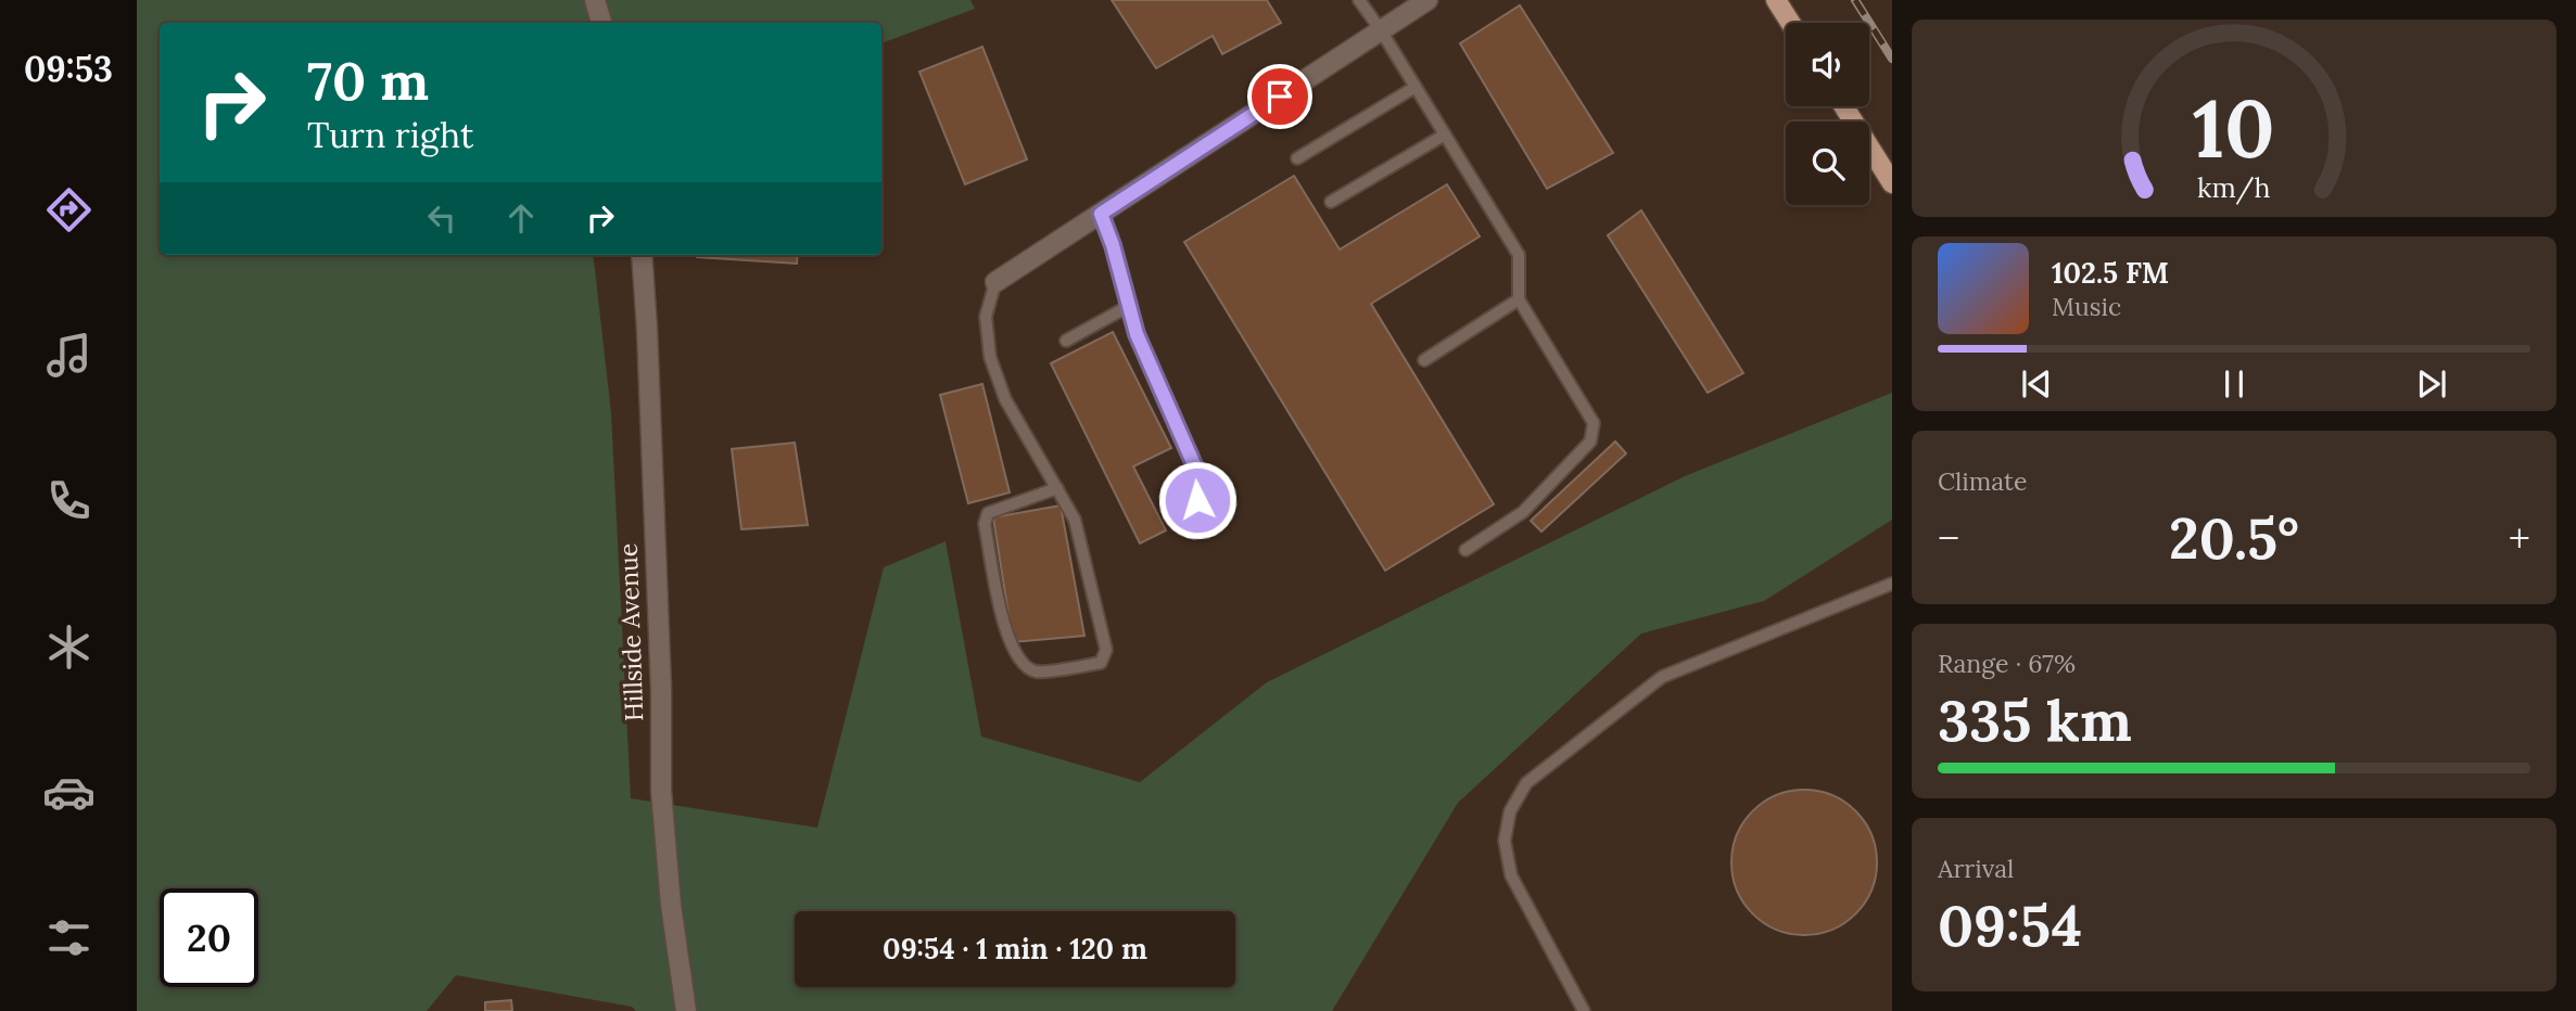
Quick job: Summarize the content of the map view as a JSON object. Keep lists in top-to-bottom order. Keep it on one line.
{"streets":{"street":["Hillside Avenue"]},"page":{"tabs":"09:53","turn":["70 m","Turn right"],"song":["102.5 FM","Music"],"tile":["Climate",["Range · 67%","335 km"],["Arrival","09:54"]],"heat":["−","20.5°","+"],"limit":"20","trip":"09:54 · 1 min · 120 m","gauge":["10","km/h"]}}
